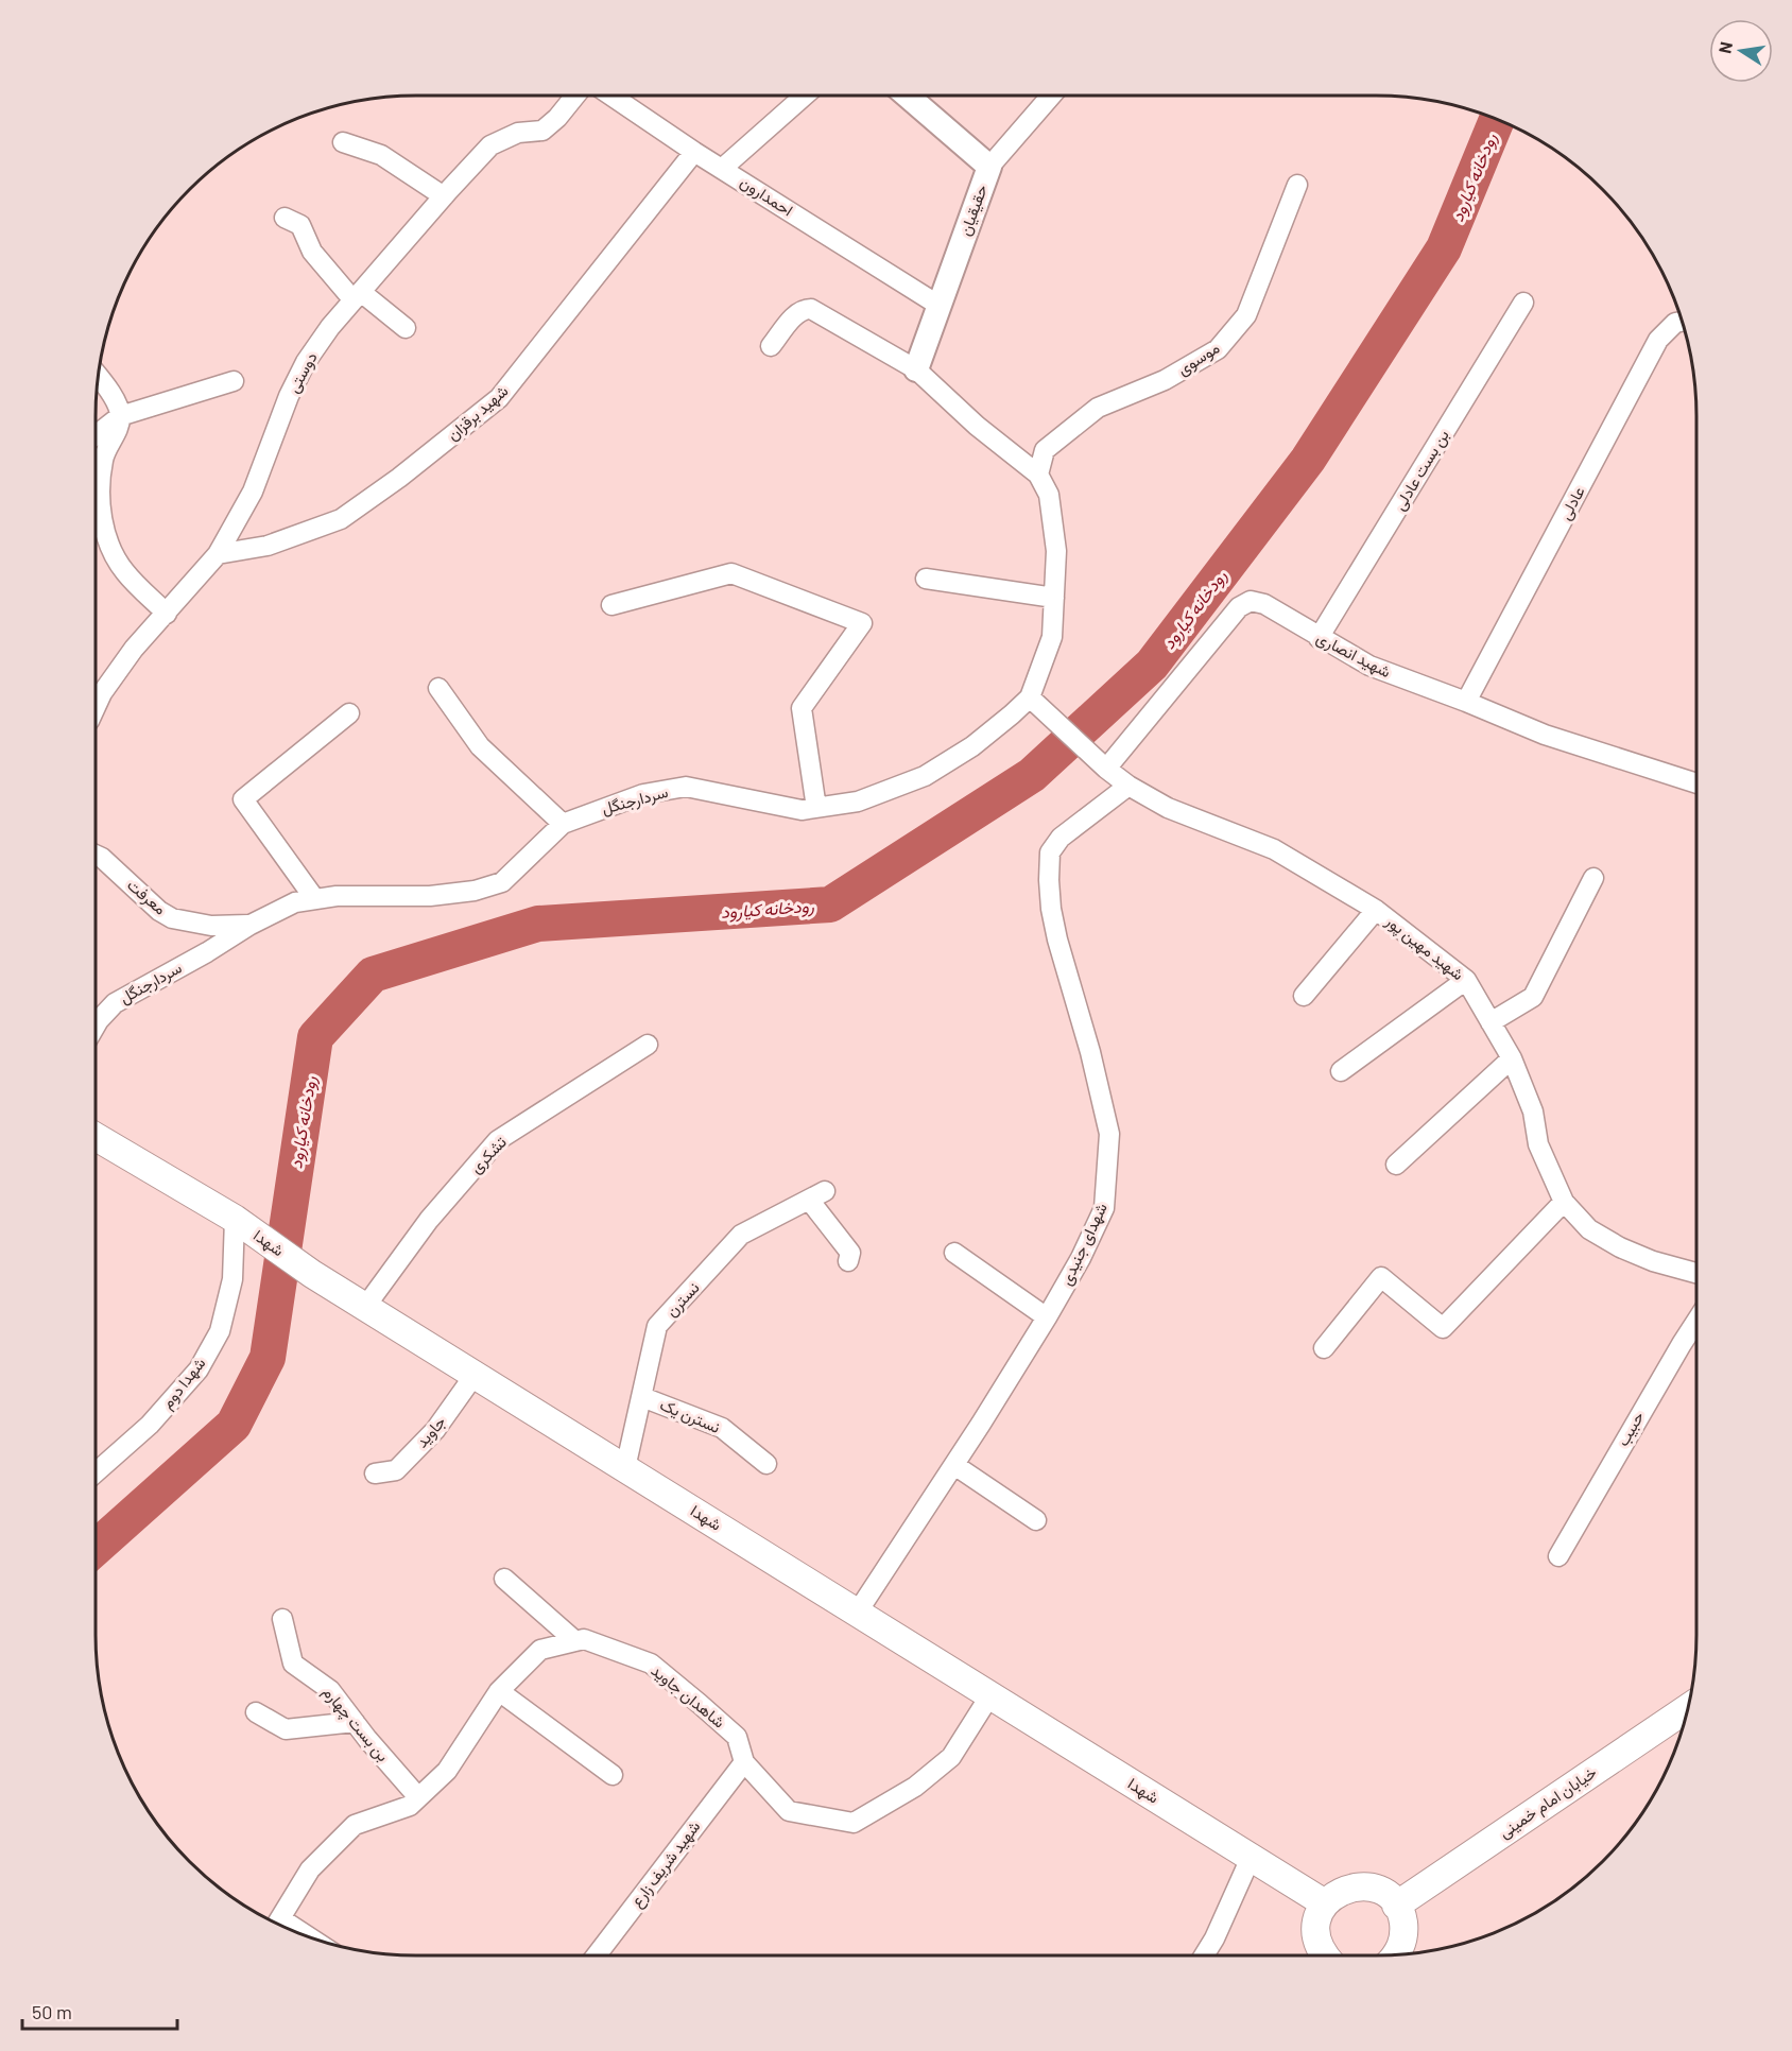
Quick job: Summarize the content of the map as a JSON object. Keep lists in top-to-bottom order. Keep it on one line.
{"streets":{"main road":["شهدا","خیابان امام خمینی"],"street":["احمدارون","حقیقیان","موسوی","دوستی","شهید برقزان","بن بست عادلی","عادلی","شهید انصاری","سردارجنگل","معرفت","شهید مهین پور","تشکری","شهدای جنیدی","نسترن","شهدا دوم","نسترن یک","حبیب","جاوید","شاهدان جاوید","بن بست چهارم","شهید شریف زارع"]},"crossings":[["احمدارون","حقیقیان"],["احمدارون","شهید برقزان"],["موسوی","سردارجنگل"],["دوستی","شهید برقزان"],["بن بست عادلی","شهید انصاری"],["عادلی","شهید انصاری"],["شهید انصاری","شهید مهین پور"],["سردارجنگل","معرفت"],["سردارجنگل","شهید مهین پور"],["شهید مهین پور","شهدای جنیدی"],["تشکری","شهدا"],["شهدا","شهدای جنیدی"],["شهدا","نسترن"],["شهدا","شهدا دوم"],["شهدا","جاوید"],["شهدا","شاهدان جاوید"],["نسترن","نسترن یک"],["شاهدان جاوید","بن بست چهارم"],["شاهدان جاوید","شهید شریف زارع"]],"water":["رودخانه کیارود"],"scale_bar":"50 m","north":"left"}
